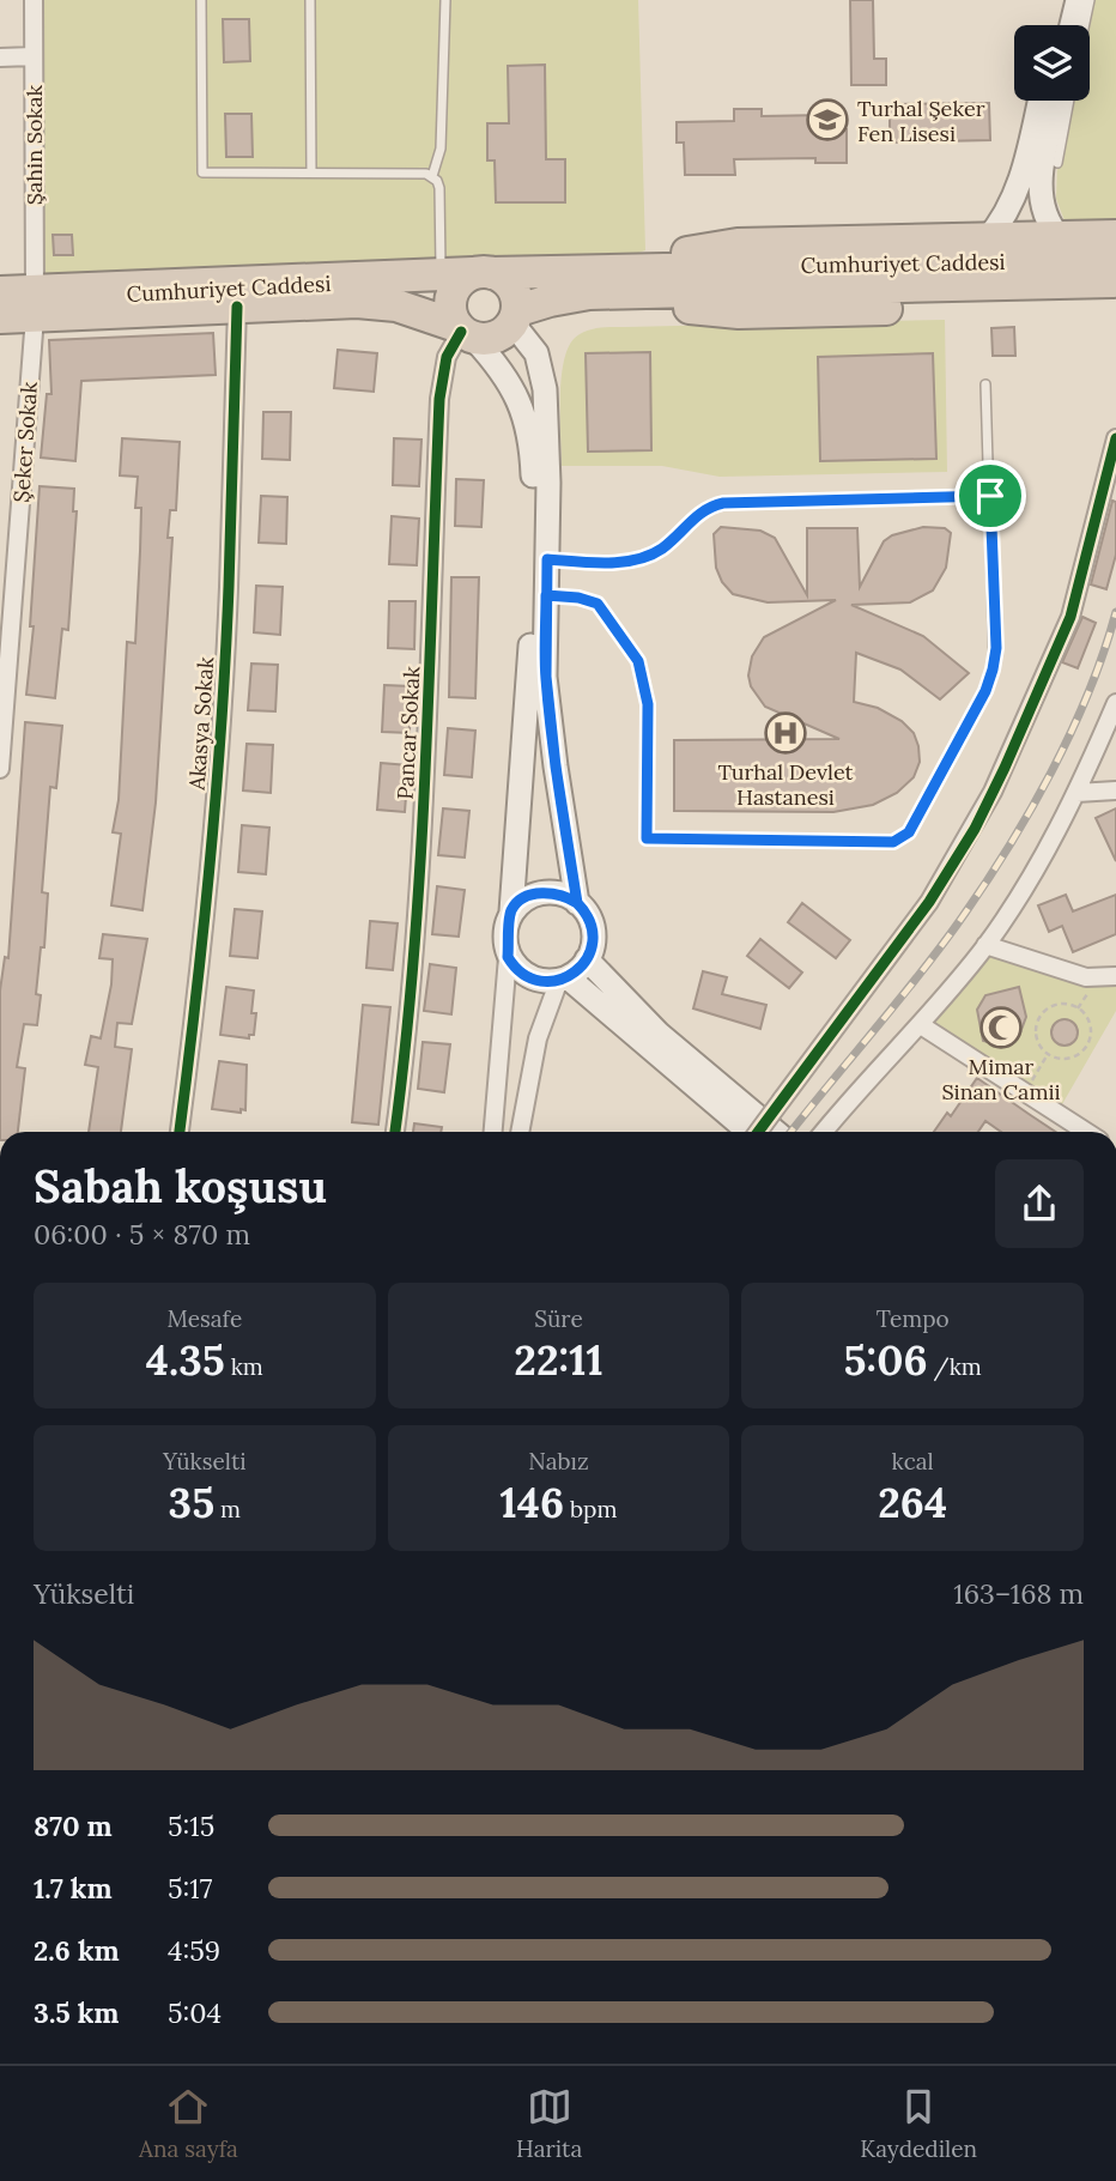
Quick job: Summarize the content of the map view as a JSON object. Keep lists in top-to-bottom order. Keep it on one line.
{"streets":{"highway":["Cumhuriyet Caddesi"],"street":["Şahin Sokak","Şeker Sokak","Akasya Sokak","Pancar Sokak"]},"crossings":[["Şahin Sokak","Cumhuriyet Caddesi"],["Şahin Sokak","Şeker Sokak"],["Cumhuriyet Caddesi","Şeker Sokak"],["Cumhuriyet Caddesi","Akasya Sokak"],["Cumhuriyet Caddesi","Pancar Sokak"]],"places":{"school or university":["Turhal Şeker Fen Lisesi"],"hospital":["Turhal Devlet Hastanesi"],"mosque":["Mimar Sinan Camii"]},"page":{"heading":["Sabah koşusu","06:00 · 5 × 870 m"],"stats":[["Mesafe","4.35 km"],["Süre","22:11"],["Tempo","5:06 /km"],["Yükselti","35 m"],["Nabız","146 bpm"],["kcal","264"]],"chart":["Yükselti","163–168 m"],"list":[{"name":"870 m","note":"5:15"},{"name":"1.7 km","note":"5:17"},{"name":"2.6 km","note":"4:59"},{"name":"3.5 km","note":"5:04"}],"tabs":["Ana sayfa","Harita","Kaydedilen"]}}
